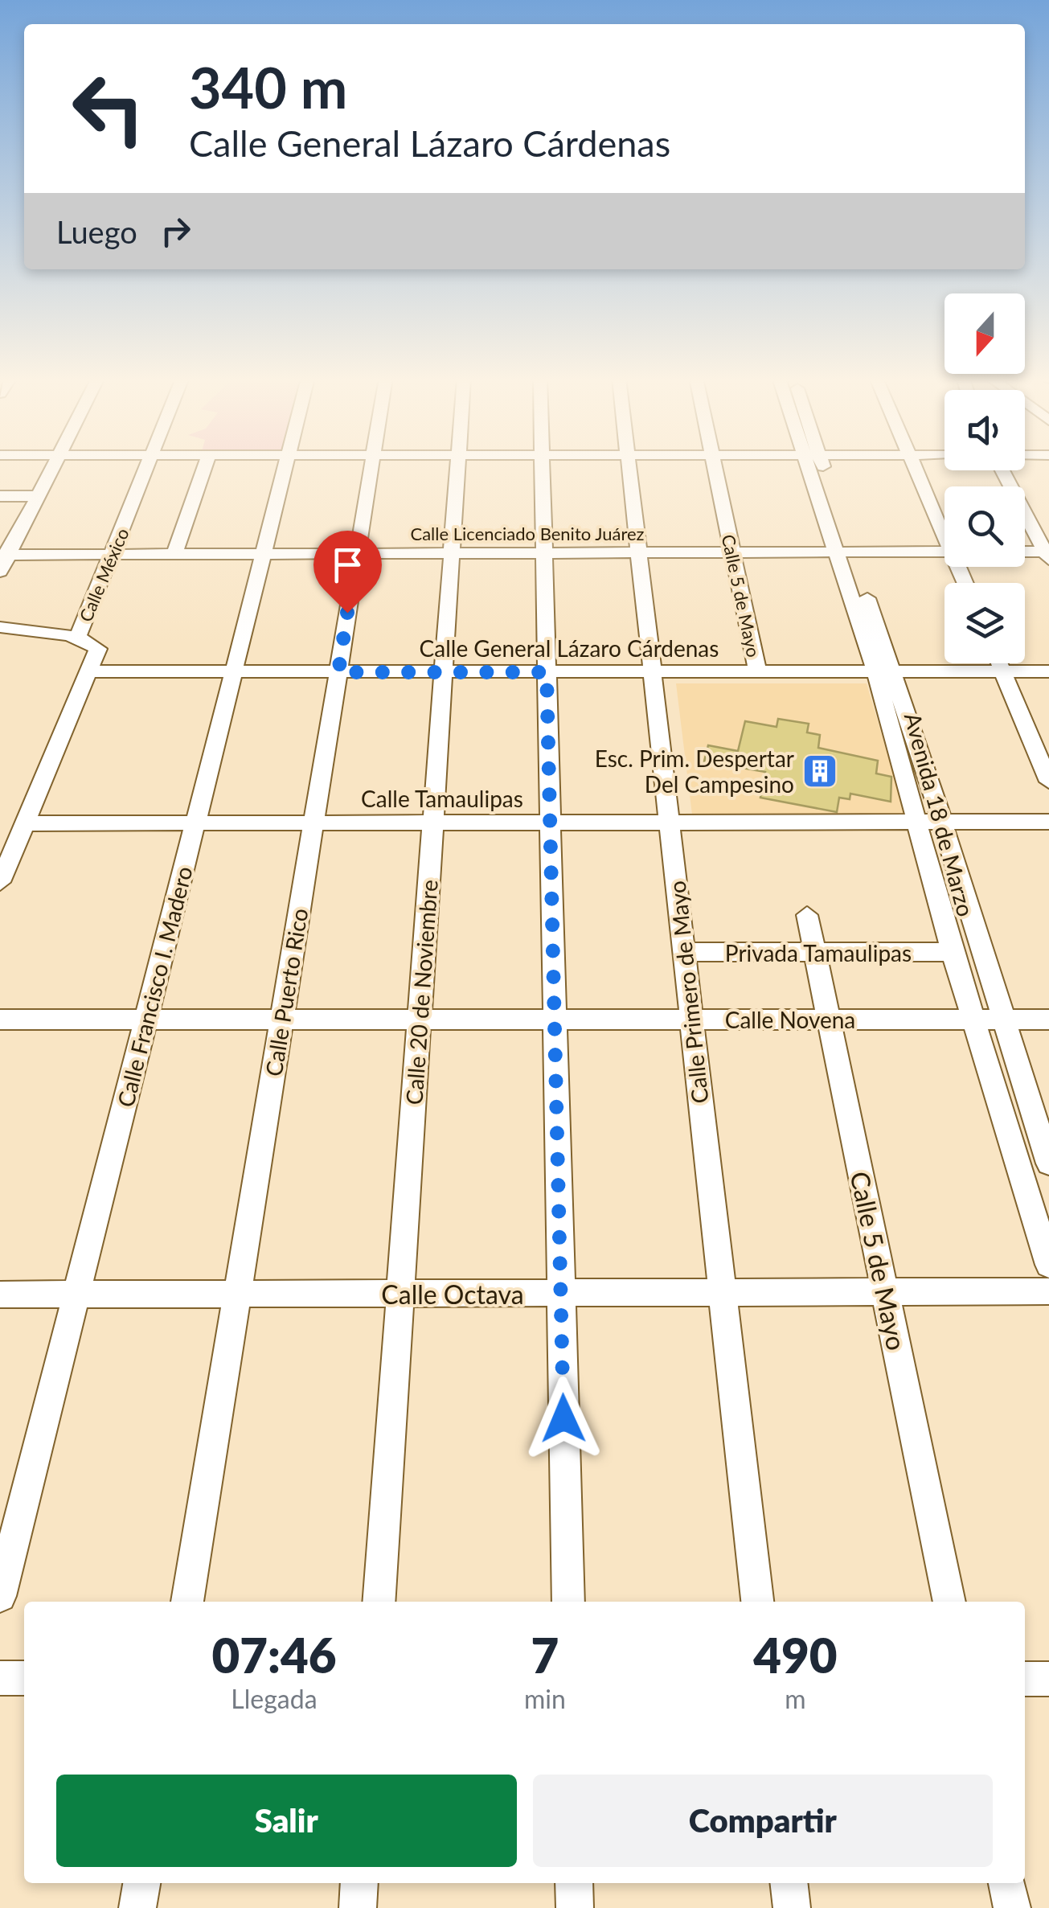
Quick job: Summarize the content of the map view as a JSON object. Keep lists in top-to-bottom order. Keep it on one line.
{"streets":{"street":["Calle Licenciado Benito Juárez","Calle México","Calle 5 de Mayo","Calle General Lázaro Cárdenas","Calle Tamaulipas","Avenida 18 de Marzo","Privada Tamaulipas","Calle Francisco I. Madero","Calle Puerto Rico","Calle 20 de Noviembre","Calle Primero de Mayo","Calle Novena","Calle Octava"]},"crossings":[["Calle Licenciado Benito Juárez","Calle México"],["Calle Licenciado Benito Juárez","Calle 5 de Mayo"],["Calle Licenciado Benito Juárez","Avenida 18 de Marzo"],["Calle Licenciado Benito Juárez","Calle Francisco I. Madero"],["Calle Licenciado Benito Juárez","Calle Puerto Rico"],["Calle Licenciado Benito Juárez","Calle 20 de Noviembre"],["Calle Licenciado Benito Juárez","Calle Primero de Mayo"],["Calle México","Calle General Lázaro Cárdenas"],["Calle México","Calle Tamaulipas"],["Calle 5 de Mayo","Calle General Lázaro Cárdenas"],["Calle 5 de Mayo","Privada Tamaulipas"],["Calle 5 de Mayo","Calle Novena"],["Calle 5 de Mayo","Calle Octava"],["Calle General Lázaro Cárdenas","Avenida 18 de Marzo"],["Calle General Lázaro Cárdenas","Calle Francisco I. Madero"],["Calle General Lázaro Cárdenas","Calle Puerto Rico"],["Calle General Lázaro Cárdenas","Calle 20 de Noviembre"],["Calle General Lázaro Cárdenas","Calle Primero de Mayo"],["Calle Tamaulipas","Avenida 18 de Marzo"],["Calle Tamaulipas","Calle Francisco I. Madero"],["Calle Tamaulipas","Calle Puerto Rico"],["Calle Tamaulipas","Calle 20 de Noviembre"],["Calle Tamaulipas","Calle Primero de Mayo"],["Avenida 18 de Marzo","Privada Tamaulipas"],["Avenida 18 de Marzo","Calle Novena"],["Privada Tamaulipas","Calle Primero de Mayo"],["Calle Francisco I. Madero","Calle Novena"],["Calle Francisco I. Madero","Calle Octava"],["Calle Puerto Rico","Calle Novena"],["Calle Puerto Rico","Calle Octava"],["Calle 20 de Noviembre","Calle Novena"],["Calle 20 de Noviembre","Calle Octava"],["Calle Primero de Mayo","Calle Novena"],["Calle Primero de Mayo","Calle Octava"]],"places":{"building":["Esc. Prim. Despertar Del Campesino"]},"north":"bottom","page":{"turn":["340 m","Calle General Lázaro Cárdenas"],"then":"Luego","eta":["07:46","Llegada","7","min","490","m"],"buttons":["Salir","Compartir"]}}
